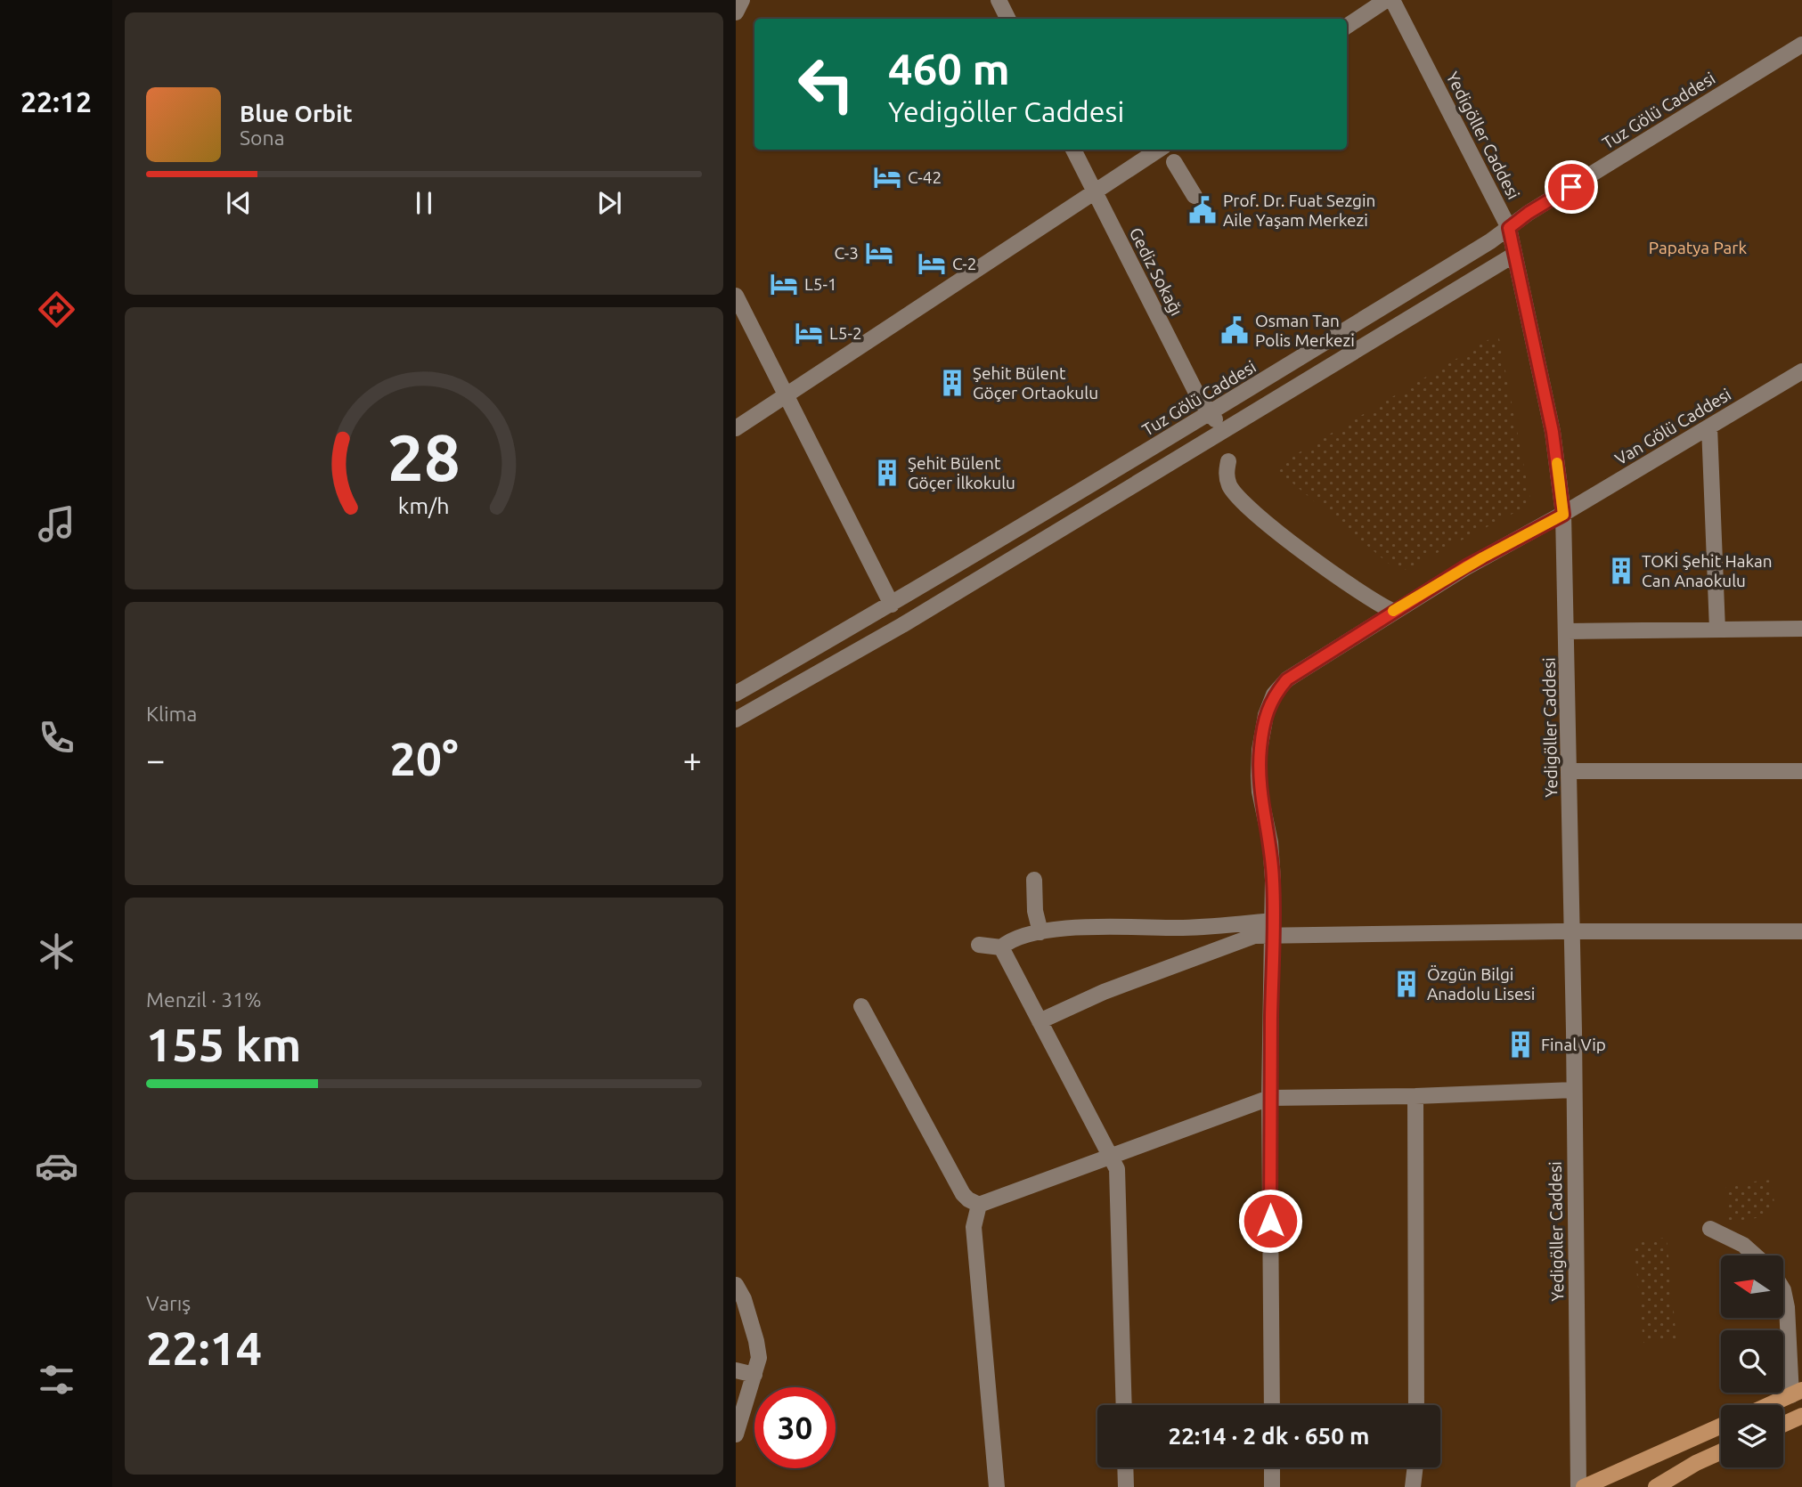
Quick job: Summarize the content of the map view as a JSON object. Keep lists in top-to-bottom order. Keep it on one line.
{"streets":{"street":["Tuz Gölü Caddesi","Yedigöller Caddesi","Gediz Sokağı","Van Gölü Caddesi"]},"crossings":[["Tuz Gölü Caddesi","Yedigöller Caddesi"],["Tuz Gölü Caddesi","Gediz Sokağı"],["Yedigöller Caddesi","Van Gölü Caddesi"]],"parks":["Papatya Park"],"places":{"hotel":["C-42","C-3","C-2","L5-1","L5-2"],"public building":["Prof. Dr. Fuat Sezgin Aile Yaşam Merkezi","Osman Tan Polis Merkezi"],"building":["Şehit Bülent Göçer Ortaokulu","Şehit Bülent Göçer İlkokulu","TOKİ Şehit Hakan Can Anaokulu","Özgün Bilgi Anadolu Lisesi","Final Vip"]},"north":"left","page":{"tabs":"22:12","turn":["460 m","Yedigöller Caddesi"],"song":["Blue Orbit","Sona"],"tile":["Klima",["Menzil · 31%","155 km"],["Varış","22:14"]],"heat":["−","20°","+"],"limit":"30","trip":"22:14 · 2 dk · 650 m","gauge":["28","km/h"]}}
